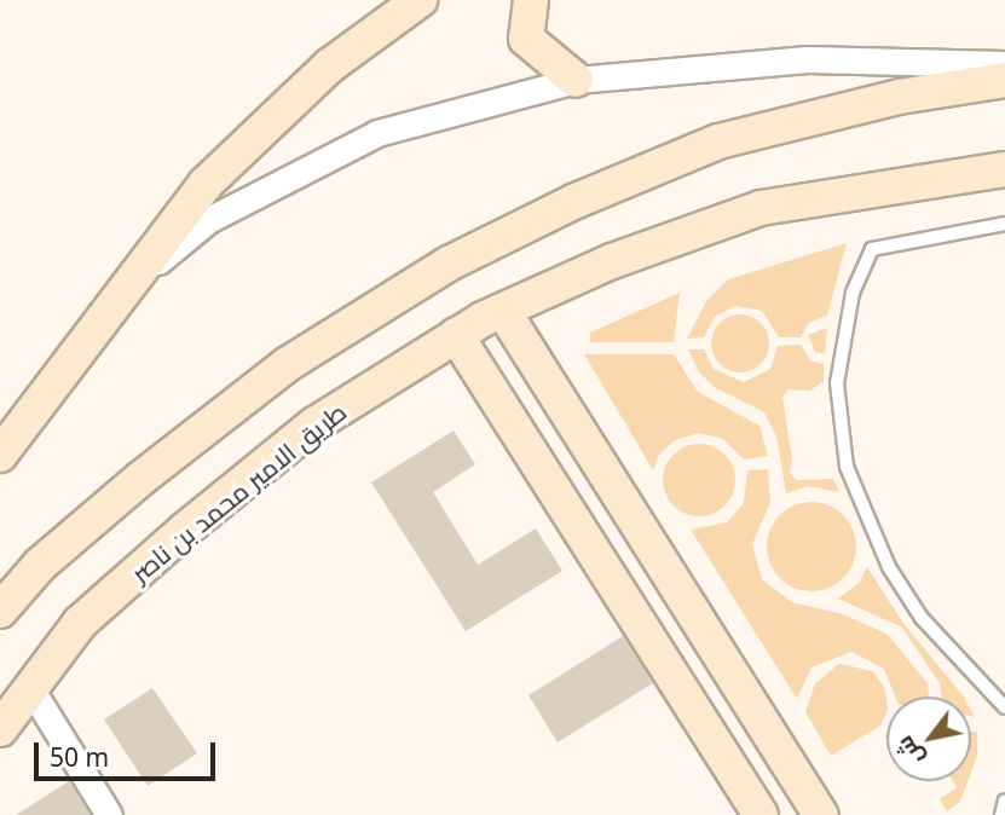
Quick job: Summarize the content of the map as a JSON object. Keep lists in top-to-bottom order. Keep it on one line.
{"streets":{"main road":["طريق الامير محمد بن ناصر"]},"scale_bar":"50 m","north":"bottom left"}
